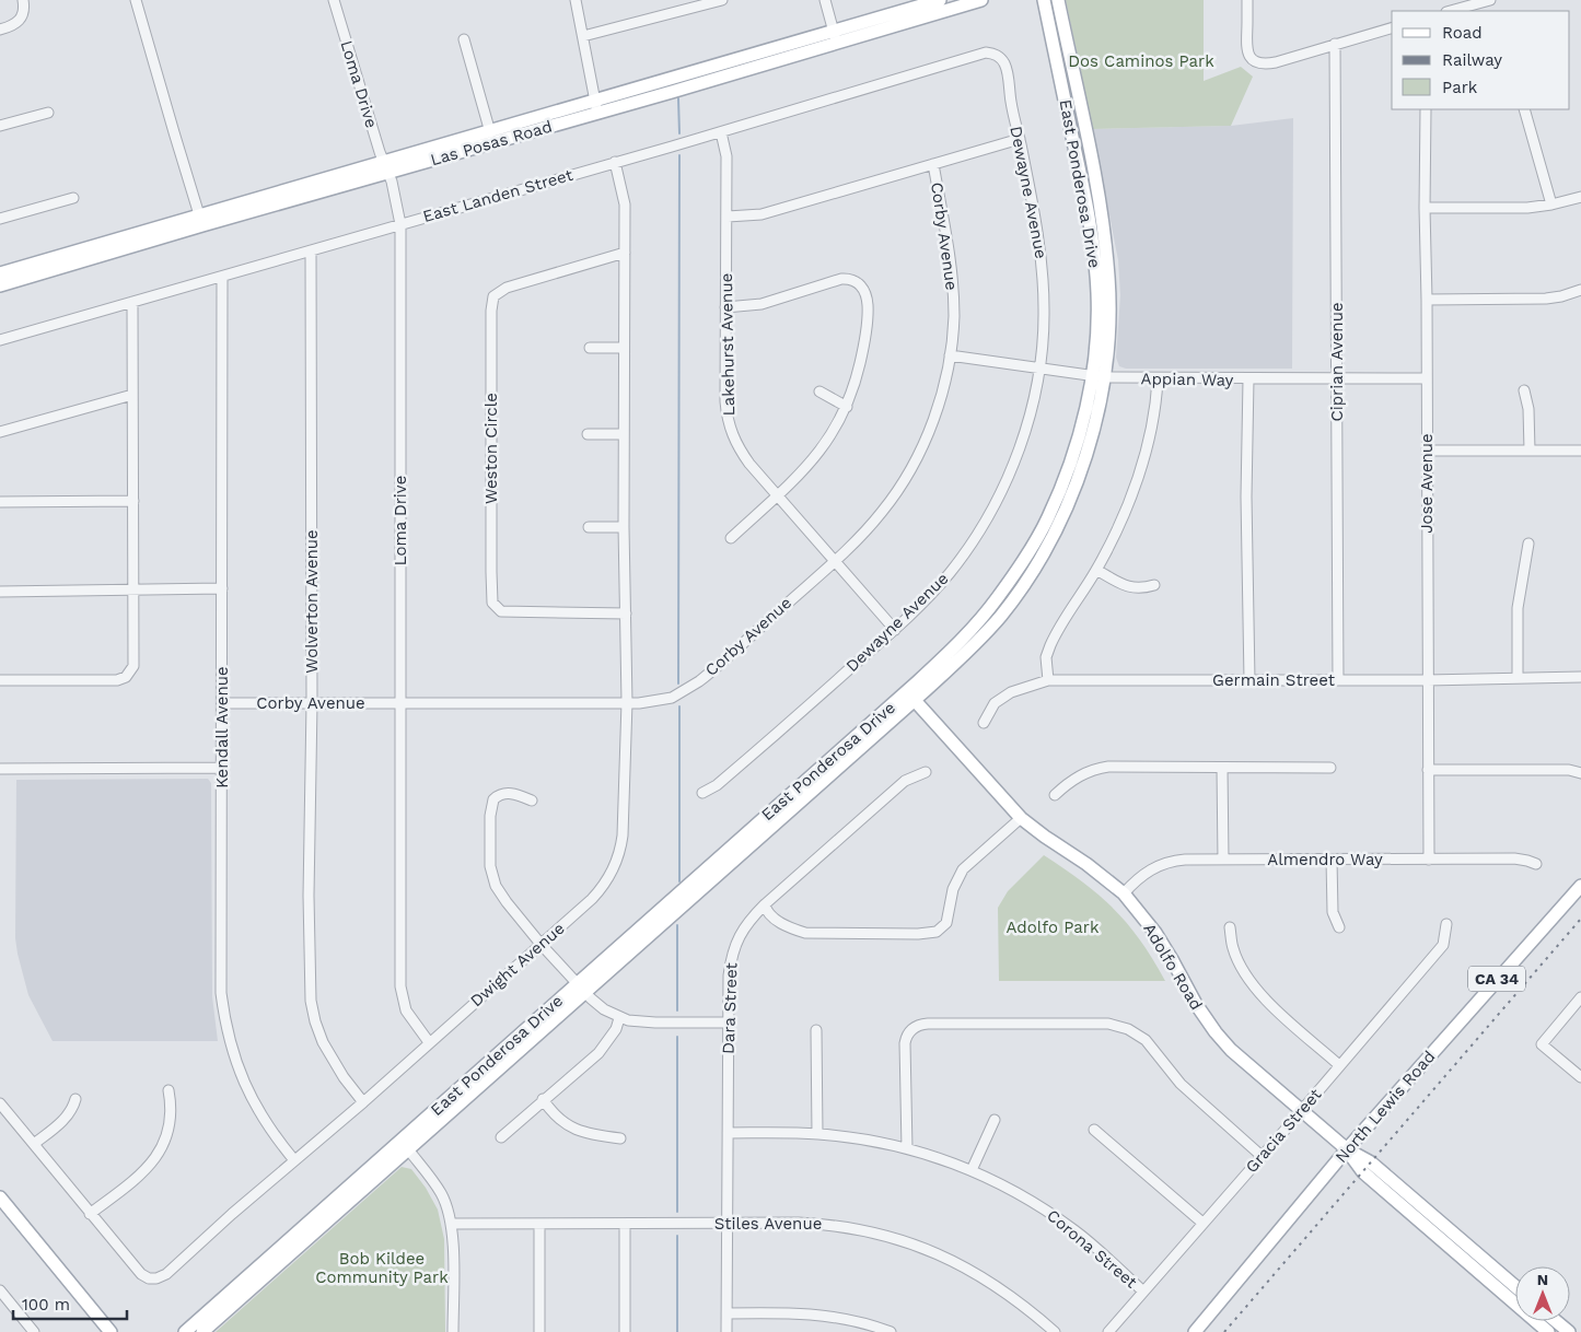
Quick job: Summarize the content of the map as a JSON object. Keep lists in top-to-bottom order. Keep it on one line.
{"streets":{"main road":["Las Posas Road","East Ponderosa Drive","Adolfo Road","CA 34","North Lewis Road"],"street":["Loma Drive","Dewayne Avenue","East Landen Street","Corby Avenue","Lakehurst Avenue","Ciprian Avenue","Appian Way","Weston Circle","Jose Avenue","Wolverton Avenue","Germain Street","Kendall Avenue","Almendro Way","Dwight Avenue","Dara Street","Gracia Street","Stiles Avenue","Corona Street"]},"crossings":[["Loma Drive","Las Posas Road"],["Loma Drive","East Landen Street"],["Loma Drive","Corby Avenue"],["Loma Drive","Dwight Avenue"],["East Ponderosa Drive","Appian Way"],["East Ponderosa Drive","Adolfo Road"],["Dewayne Avenue","East Landen Street"],["Dewayne Avenue","Lakehurst Avenue"],["Dewayne Avenue","Appian Way"],["East Landen Street","Lakehurst Avenue"],["East Landen Street","Wolverton Avenue"],["East Landen Street","Kendall Avenue"],["East Landen Street","Dwight Avenue"],["Corby Avenue","Lakehurst Avenue"],["Corby Avenue","Appian Way"],["Corby Avenue","Wolverton Avenue"],["Corby Avenue","Kendall Avenue"],["Corby Avenue","Dwight Avenue"],["Ciprian Avenue","Appian Way"],["Ciprian Avenue","Germain Street"],["Appian Way","Jose Avenue"],["Weston Circle","Dwight Avenue"],["Jose Avenue","Germain Street"],["Jose Avenue","Almendro Way"],["Wolverton Avenue","Dwight Avenue"],["Kendall Avenue","Dwight Avenue"],["Almendro Way","Adolfo Road"],["Adolfo Road","North Lewis Road"],["Adolfo Road","Gracia Street"],["Dara Street","Stiles Avenue"],["Dara Street","Corona Street"],["Gracia Street","Corona Street"]],"parks":["Dos Caminos Park","Adolfo Park","Bob Kildee Community Park"],"legend":["Road","Railway","Park"],"scale_bar":"100 m","north":"top"}
